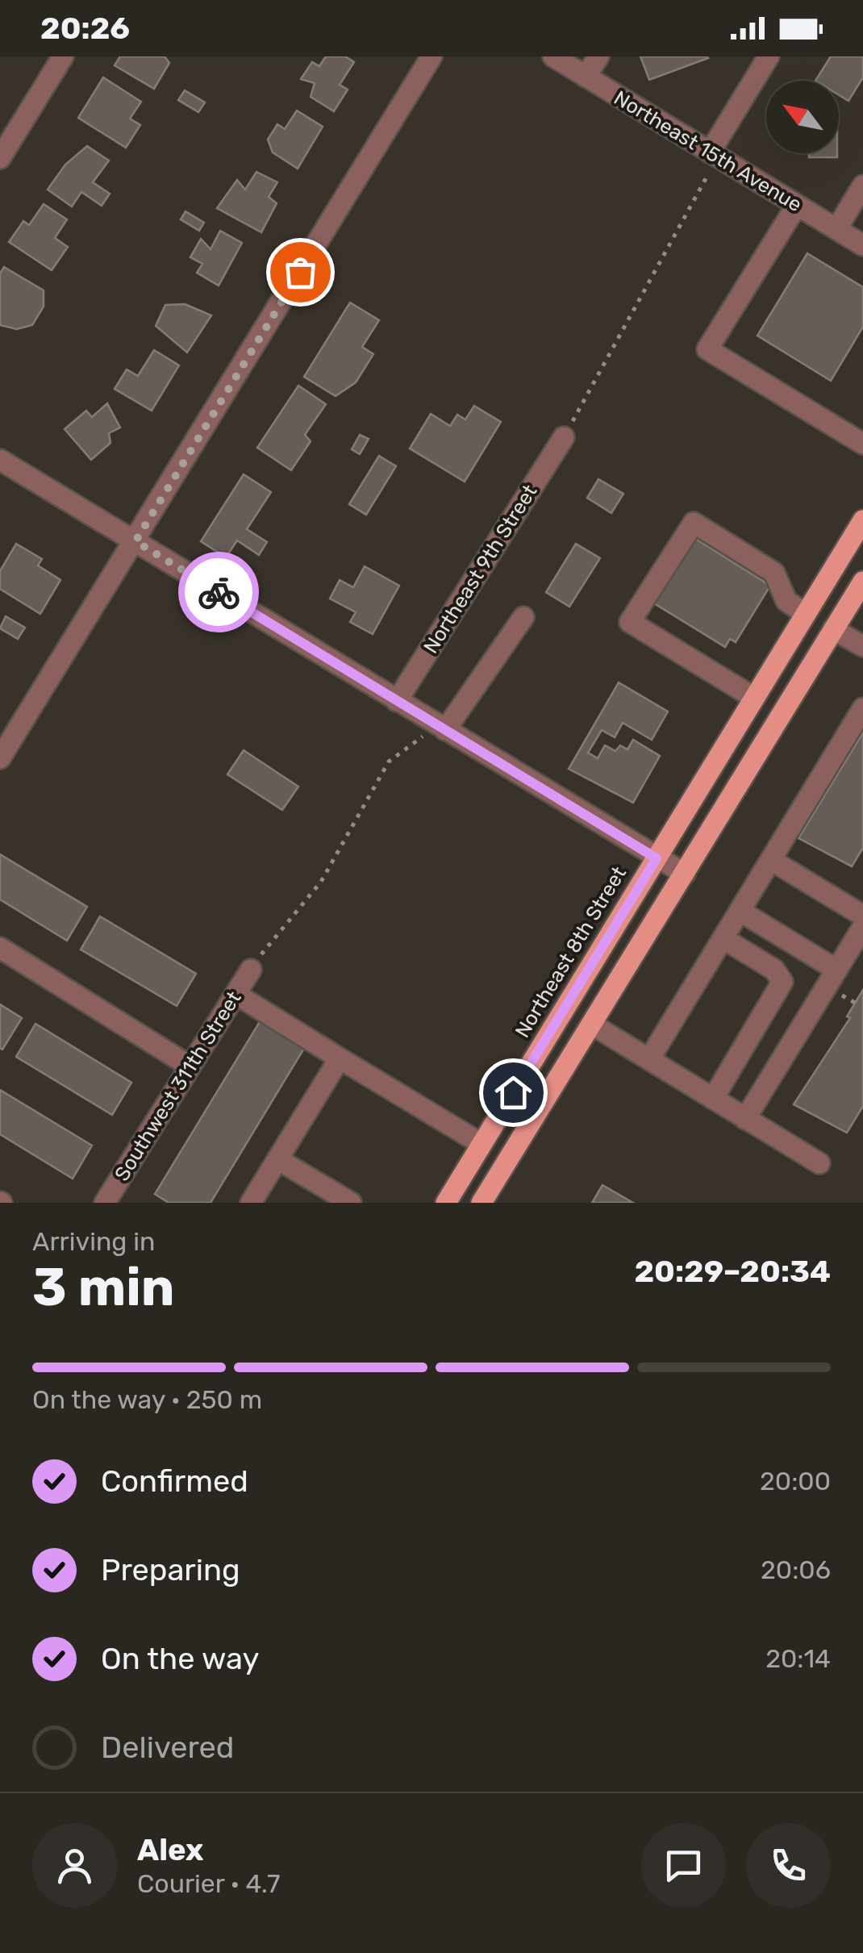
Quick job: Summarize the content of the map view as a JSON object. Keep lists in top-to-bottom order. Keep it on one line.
{"streets":{"main road":["Northeast 8th Street"],"street":["Northeast 15th Avenue","Northeast 9th Street","Southwest 311th Street"]},"north":"top left","page":{"status":"20:26","heading":["3 min","Arriving in","20:29–20:34"],"panel":["Alex","Courier · 4.7"],"bar":"On the way · 250 m","list":[["Confirmed","20:00"],["Preparing","20:06"],["On the way","20:14"],"Delivered"]}}
